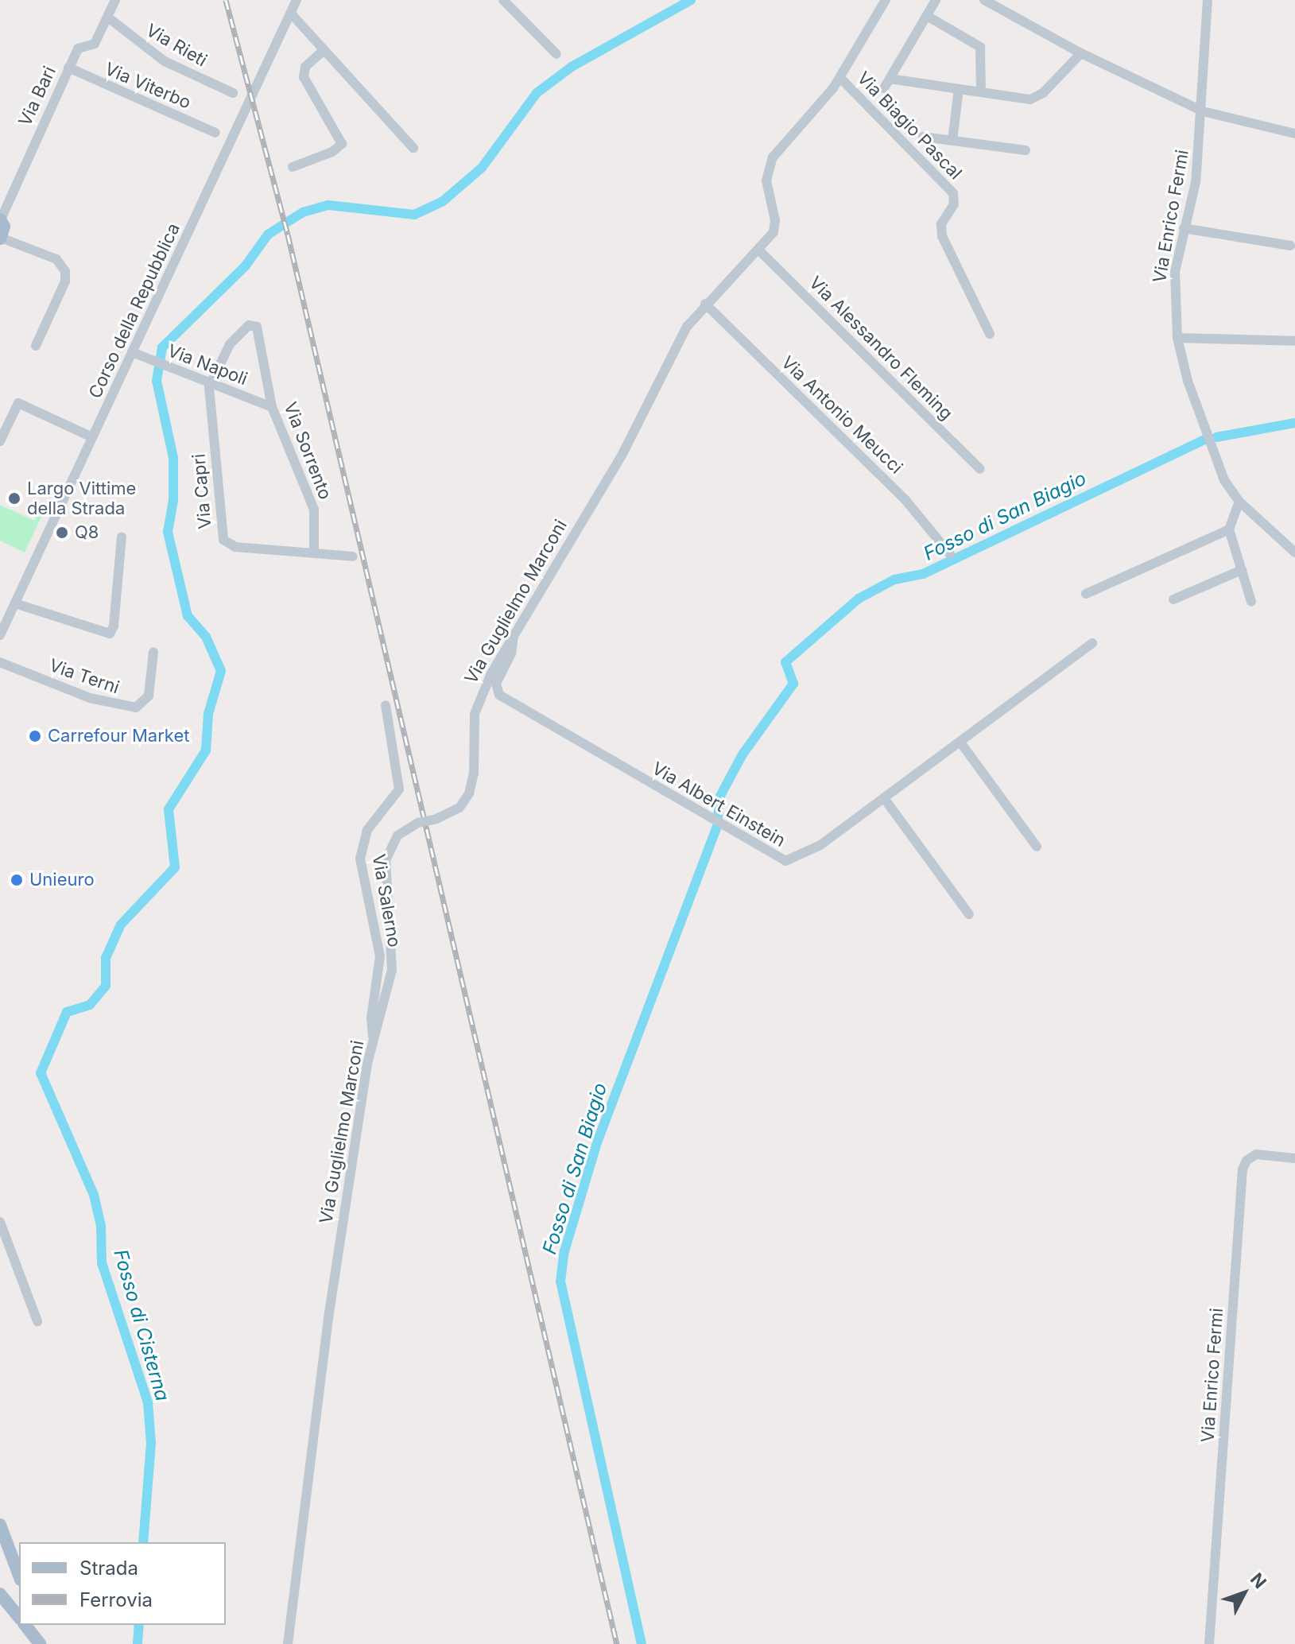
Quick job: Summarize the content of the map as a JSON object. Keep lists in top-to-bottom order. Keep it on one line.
{"streets":{"street":["Via Rieti","Via Viterbo","Via Bari","Via Biagio Pascal","Via Enrico Fermi","Corso della Repubblica","Via Alessandro Fleming","Via Napoli","Via Antonio Meucci","Via Sorrento","Via Capri","Via Guglielmo Marconi","Via Terni","Via Albert Einstein","Via Salerno"]},"crossings":[["Via Rieti","Via Bari"],["Via Viterbo","Via Bari"],["Via Biagio Pascal","Via Guglielmo Marconi"],["Corso della Repubblica","Via Napoli"],["Via Alessandro Fleming","Via Guglielmo Marconi"],["Via Napoli","Via Sorrento"],["Via Napoli","Via Capri"],["Via Antonio Meucci","Via Guglielmo Marconi"],["Via Sorrento","Via Capri"],["Via Guglielmo Marconi","Via Albert Einstein"],["Via Guglielmo Marconi","Via Salerno"]],"water":["Fosso di San Biagio","Fosso di Cisterna"],"places":["Largo Vittime della Strada","Q8","Carrefour Market","Unieuro"],"legend":["Strada","Ferrovia"],"north":"top right"}
